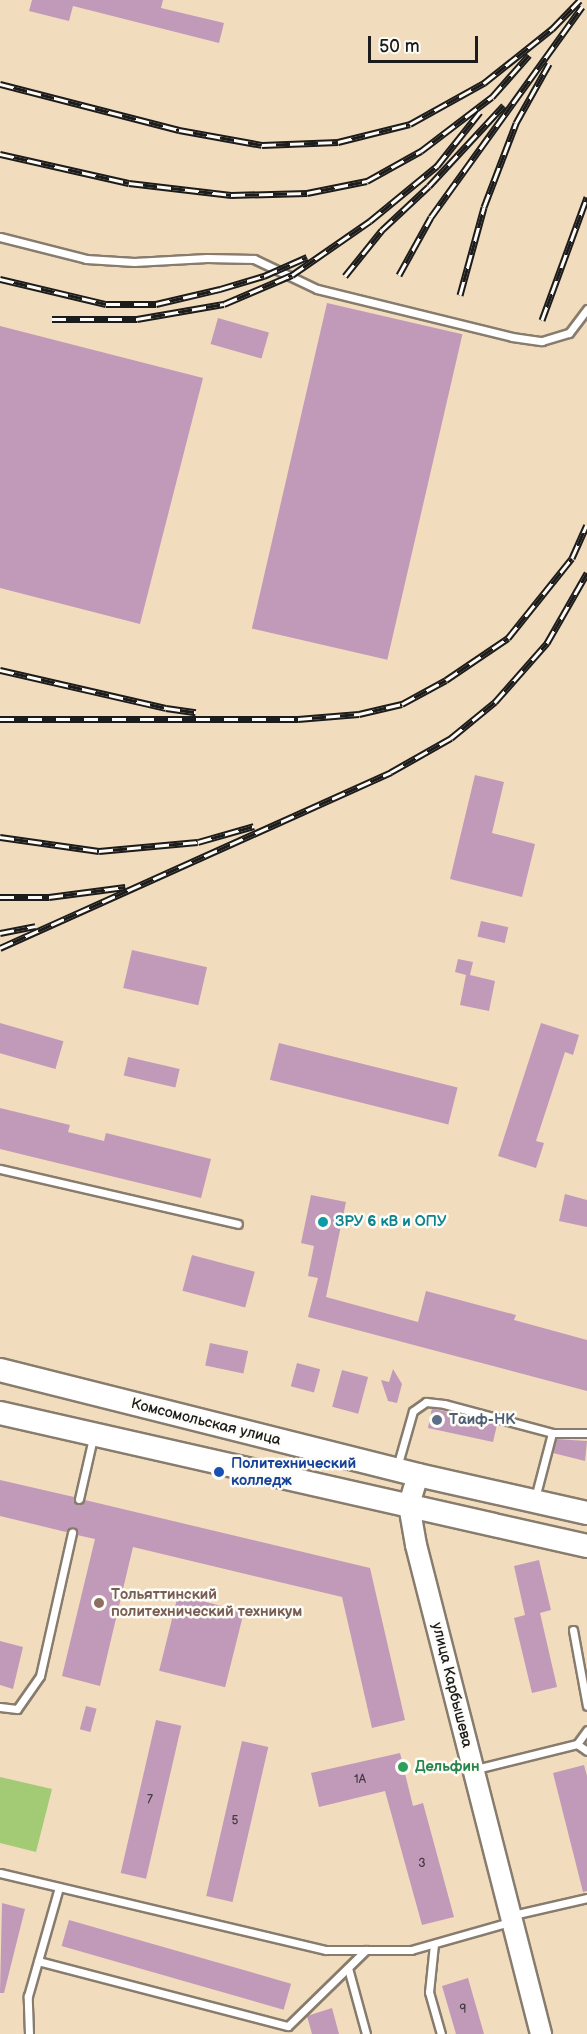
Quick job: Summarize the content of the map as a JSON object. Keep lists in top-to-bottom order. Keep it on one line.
{"streets":{"main road":["Комсомольская улица"],"street":["улица Карбышева"]},"crossings":[["Комсомольская улица","улица Карбышева"]],"places":["ЗРУ 6 кВ и ОПУ","Таиф-НК","Политехнический колледж","Тольяттинский политехнический техникум","Дельфин"],"house_numbers":["1А","7","5","3","9"],"scale_bar":"50 m"}
